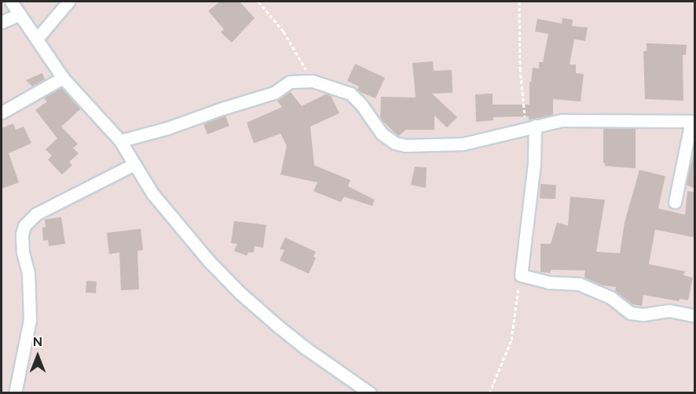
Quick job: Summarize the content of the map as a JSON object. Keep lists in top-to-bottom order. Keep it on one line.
{"north":"top"}
